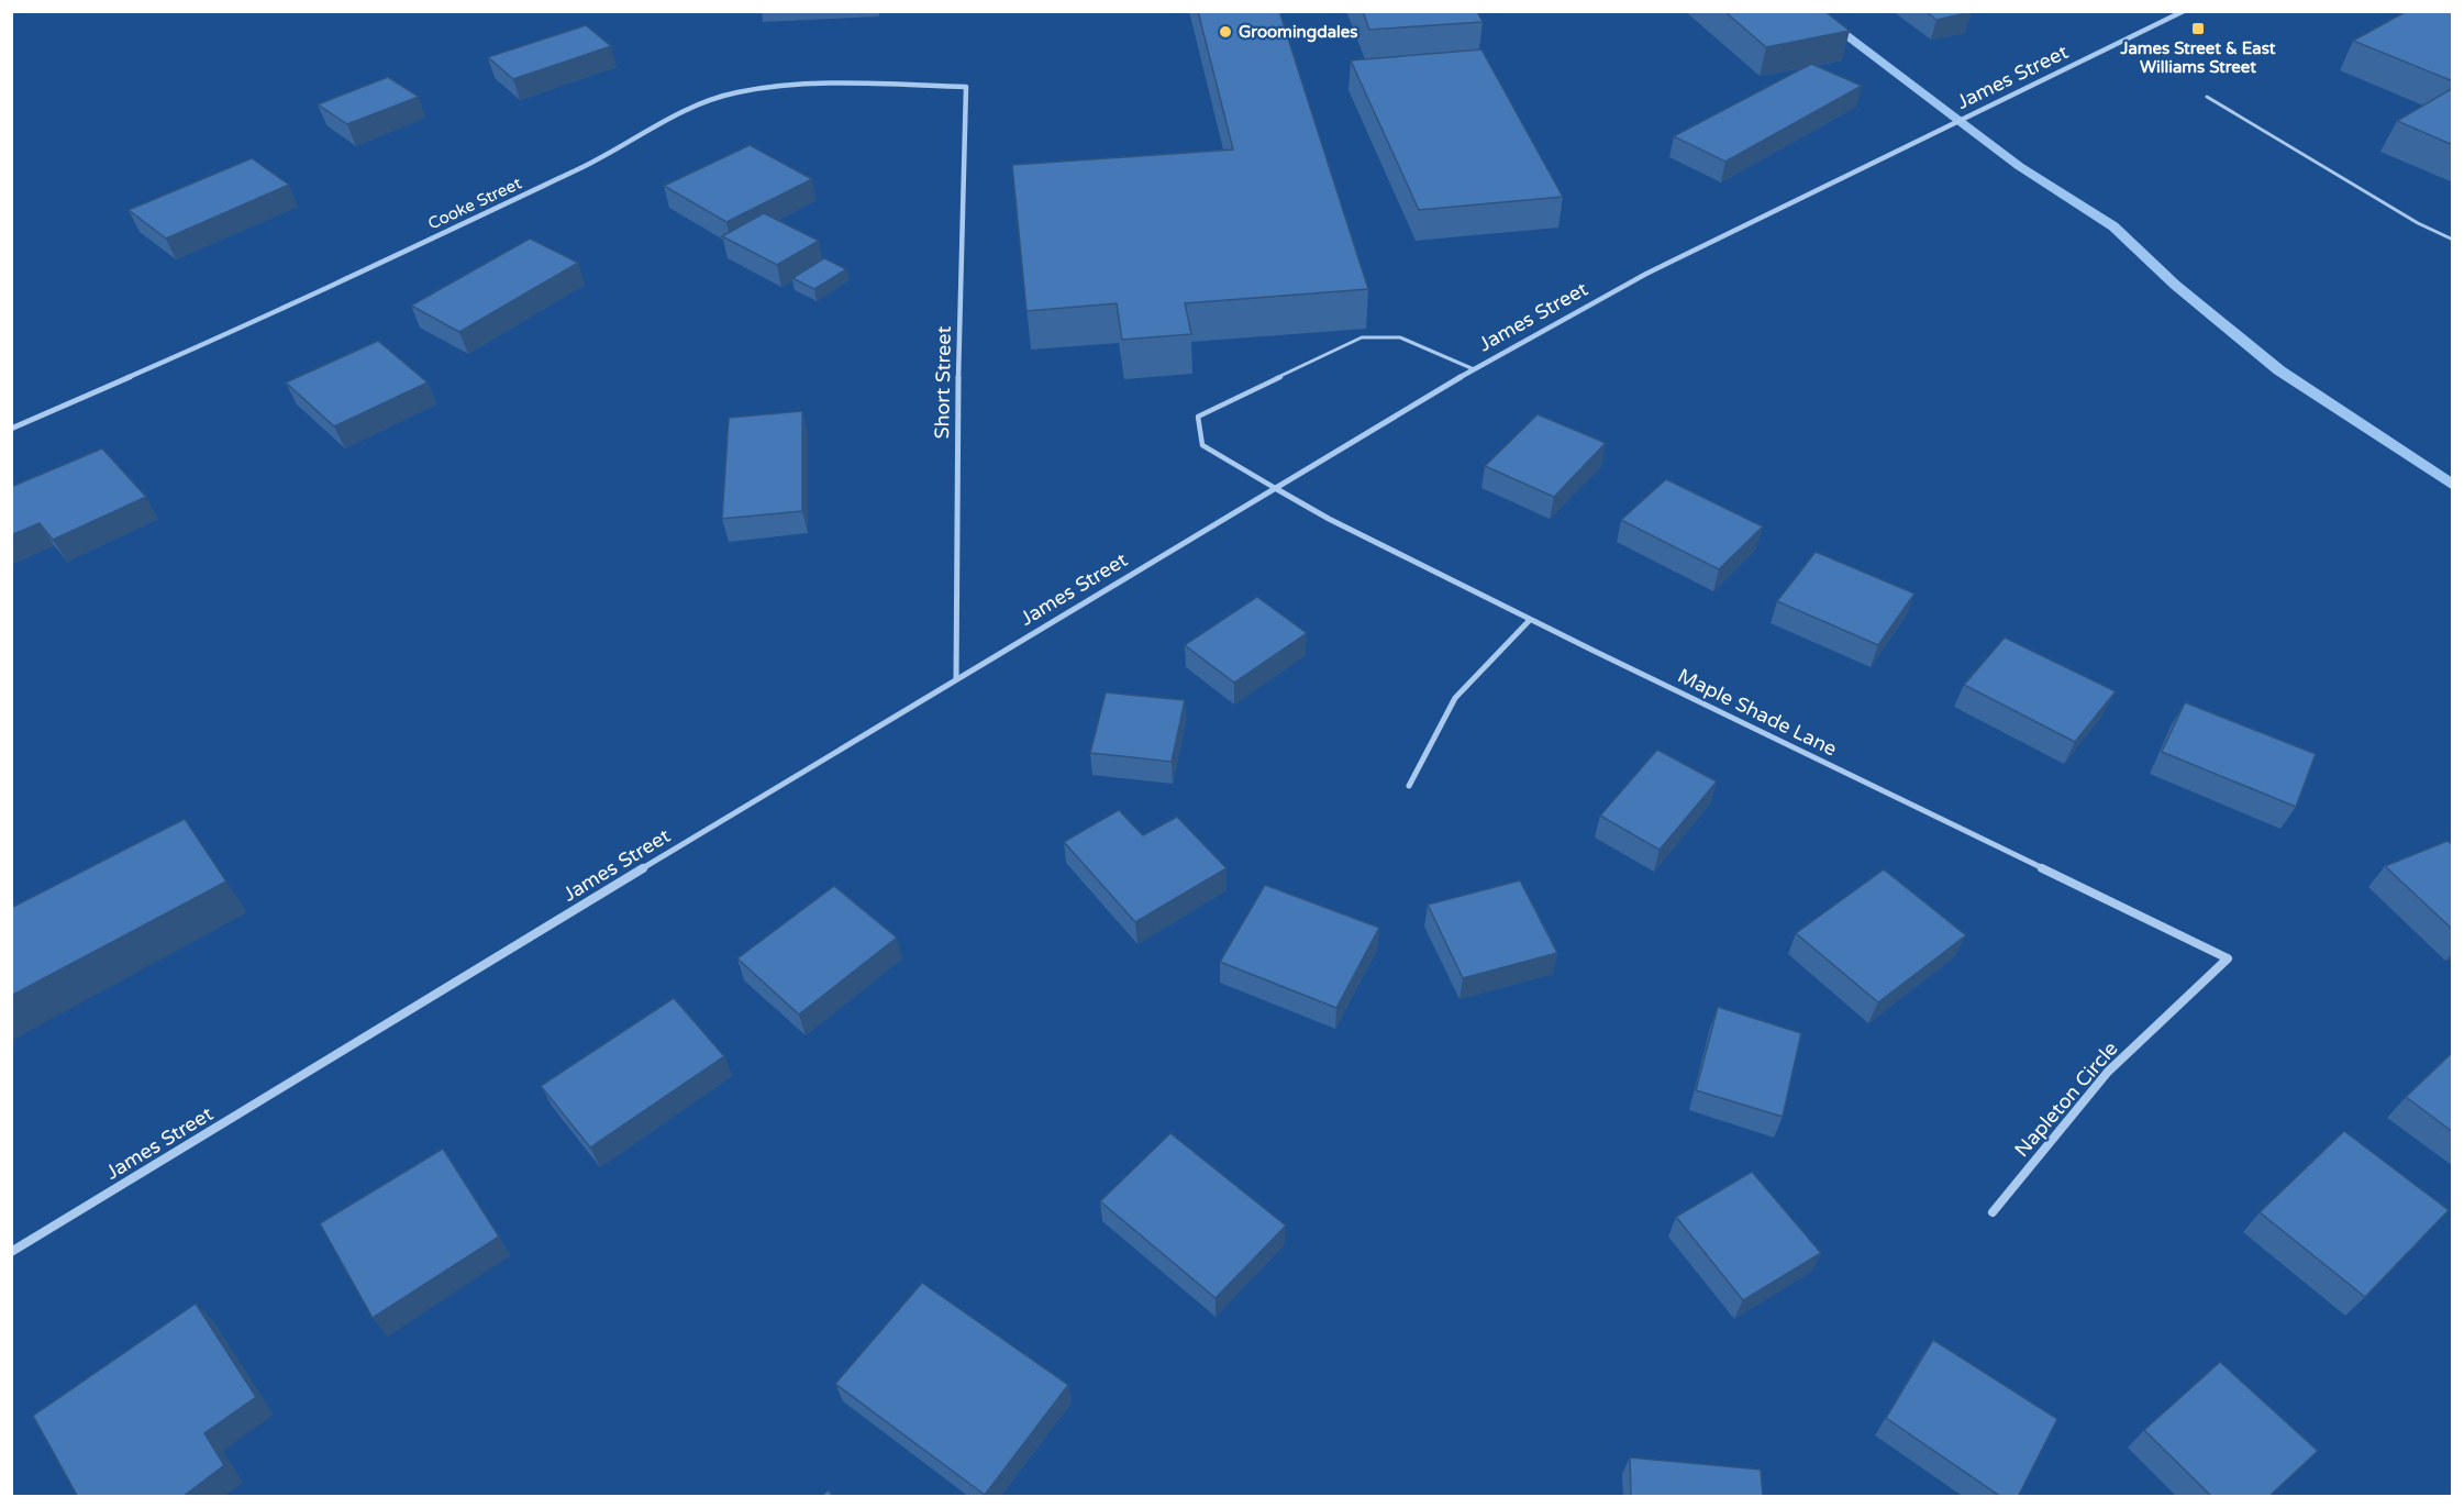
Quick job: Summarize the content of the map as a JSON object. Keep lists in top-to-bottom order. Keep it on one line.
{"streets":{"street":["James Street","Cooke Street","Short Street","Maple Shade Lane","Napleton Circle"]},"crossings":[["James Street","Short Street"],["James Street","Maple Shade Lane"],["Cooke Street","Short Street"],["Maple Shade Lane","Napleton Circle"]],"places":{"transit":["James Street & East Williams Street"],"other":["Groomingdales"]}}
